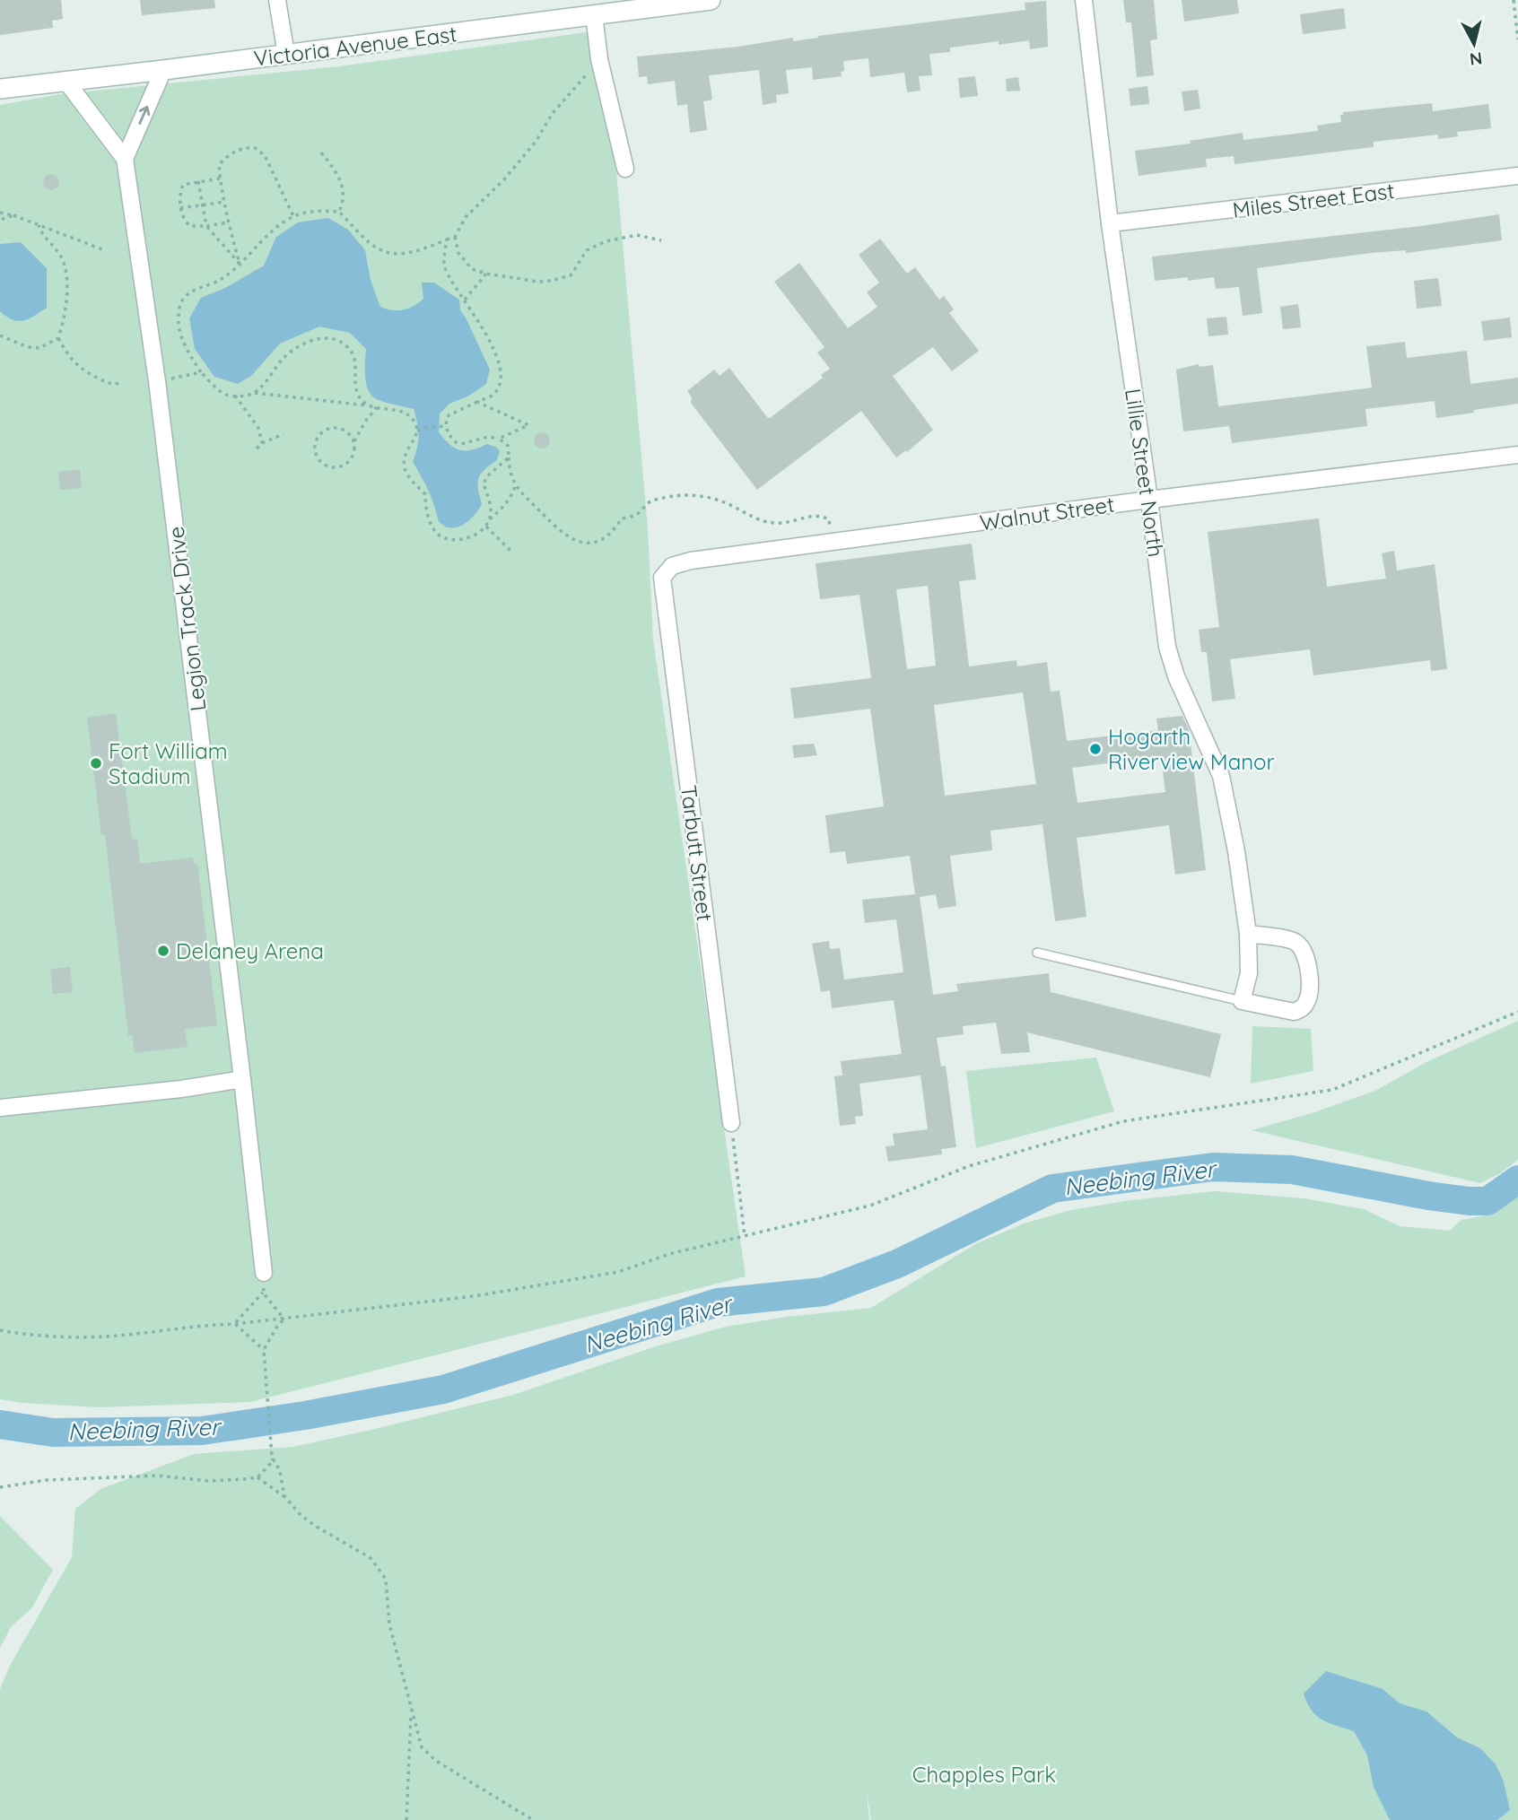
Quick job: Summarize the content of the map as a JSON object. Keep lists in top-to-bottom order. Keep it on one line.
{"streets":{"street":["Victoria Avenue East","Miles Street East","Lillie Street North","Walnut Street","Legion Track Drive","Tarbutt Street"]},"crossings":[["Victoria Avenue East","Legion Track Drive"],["Miles Street East","Lillie Street North"],["Lillie Street North","Walnut Street"],["Walnut Street","Tarbutt Street"]],"water":["Neebing River"],"parks":["Chapples Park"],"places":["Hogarth Riverview Manor","Fort William Stadium","Delaney Arena"],"north":"bottom"}
